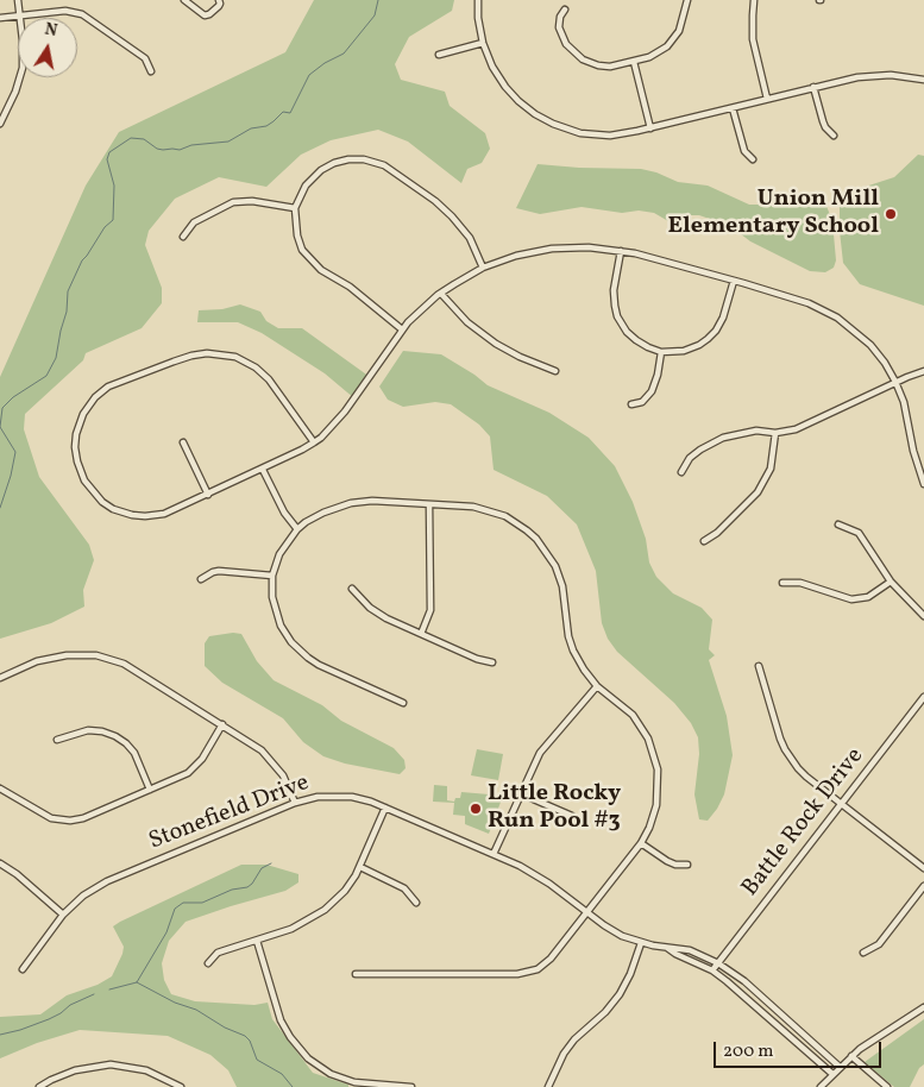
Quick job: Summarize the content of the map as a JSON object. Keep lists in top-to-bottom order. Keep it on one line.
{"streets":{"street":["Stonefield Drive","Battle Rock Drive"]},"crossings":[["Stonefield Drive","Battle Rock Drive"]],"places":["Union Mill Elementary School","Little Rocky Run Pool #3"],"scale_bar":"200 m","north":"top"}
